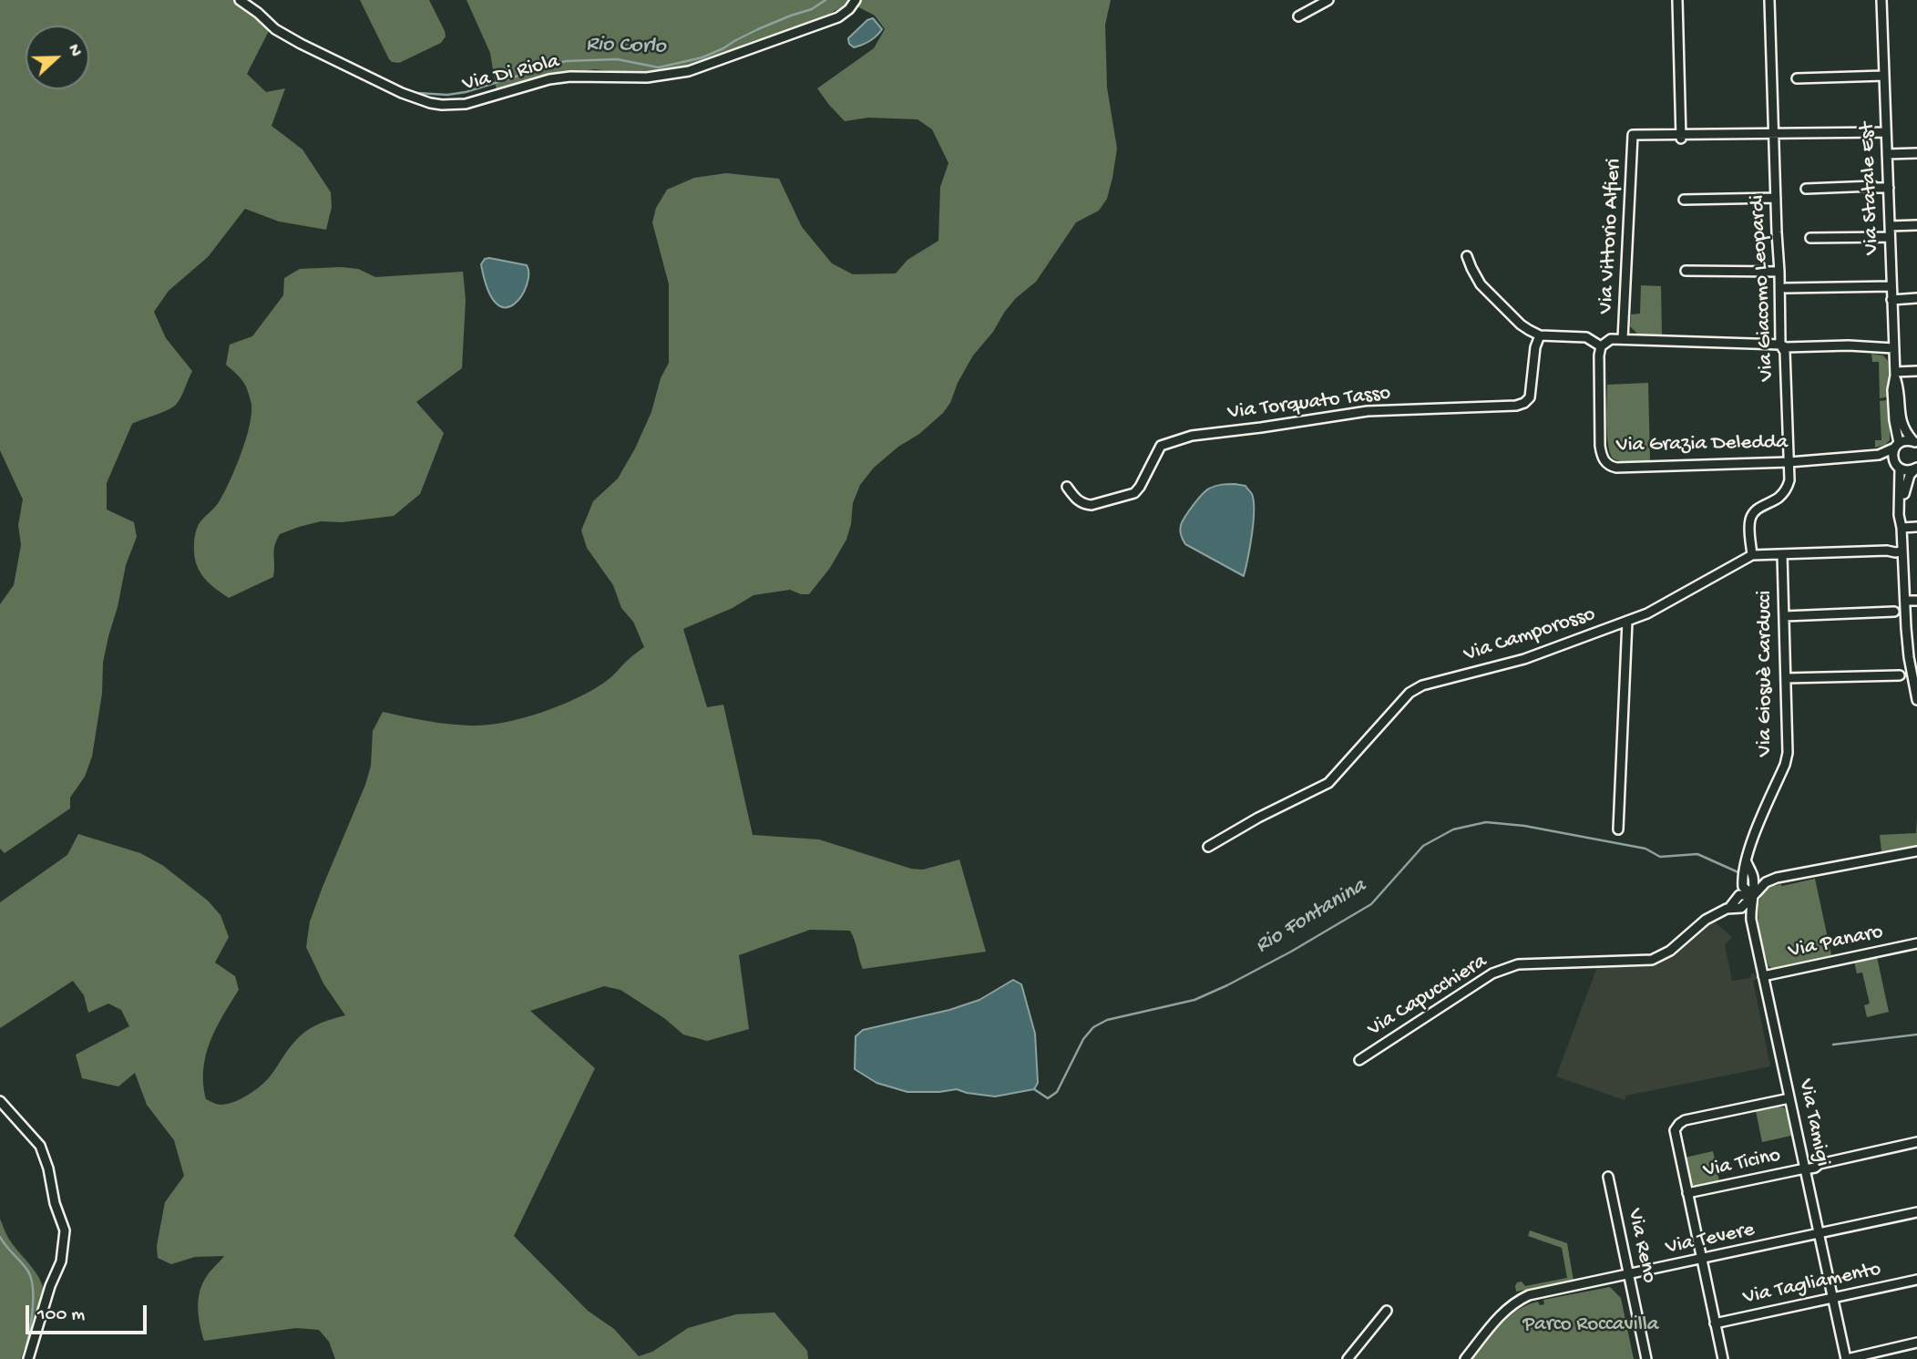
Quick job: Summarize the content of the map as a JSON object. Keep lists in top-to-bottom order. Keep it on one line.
{"streets":{"street":["Via Di Riola","Via Statale Est","Via Vittorio Alfieri","Via Giacomo Leopardi","Via Torquato Tasso","Via Grazia Deledda","Via Camporosso","Via Giosuè Carducci","Via Panaro","Via Capucchiera","Via Tamigi","Via Ticino","Via Tevere","Via Reno","Via Tagliamento"]},"crossings":[["Via Statale Est","Via Grazia Deledda"],["Via Giacomo Leopardi","Via Grazia Deledda"],["Via Giacomo Leopardi","Via Camporosso"],["Via Camporosso","Via Giosuè Carducci"],["Via Giosuè Carducci","Via Capucchiera"],["Via Giosuè Carducci","Via Tamigi"],["Via Panaro","Via Tamigi"],["Via Capucchiera","Via Tamigi"],["Via Tamigi","Via Ticino"],["Via Tamigi","Via Tevere"],["Via Tamigi","Via Tagliamento"],["Via Tevere","Via Reno"]],"water":["Rio Corlo","Rio Fontanina"],"parks":["Parco Roccavilla"],"scale_bar":"100 m","north":"right"}
